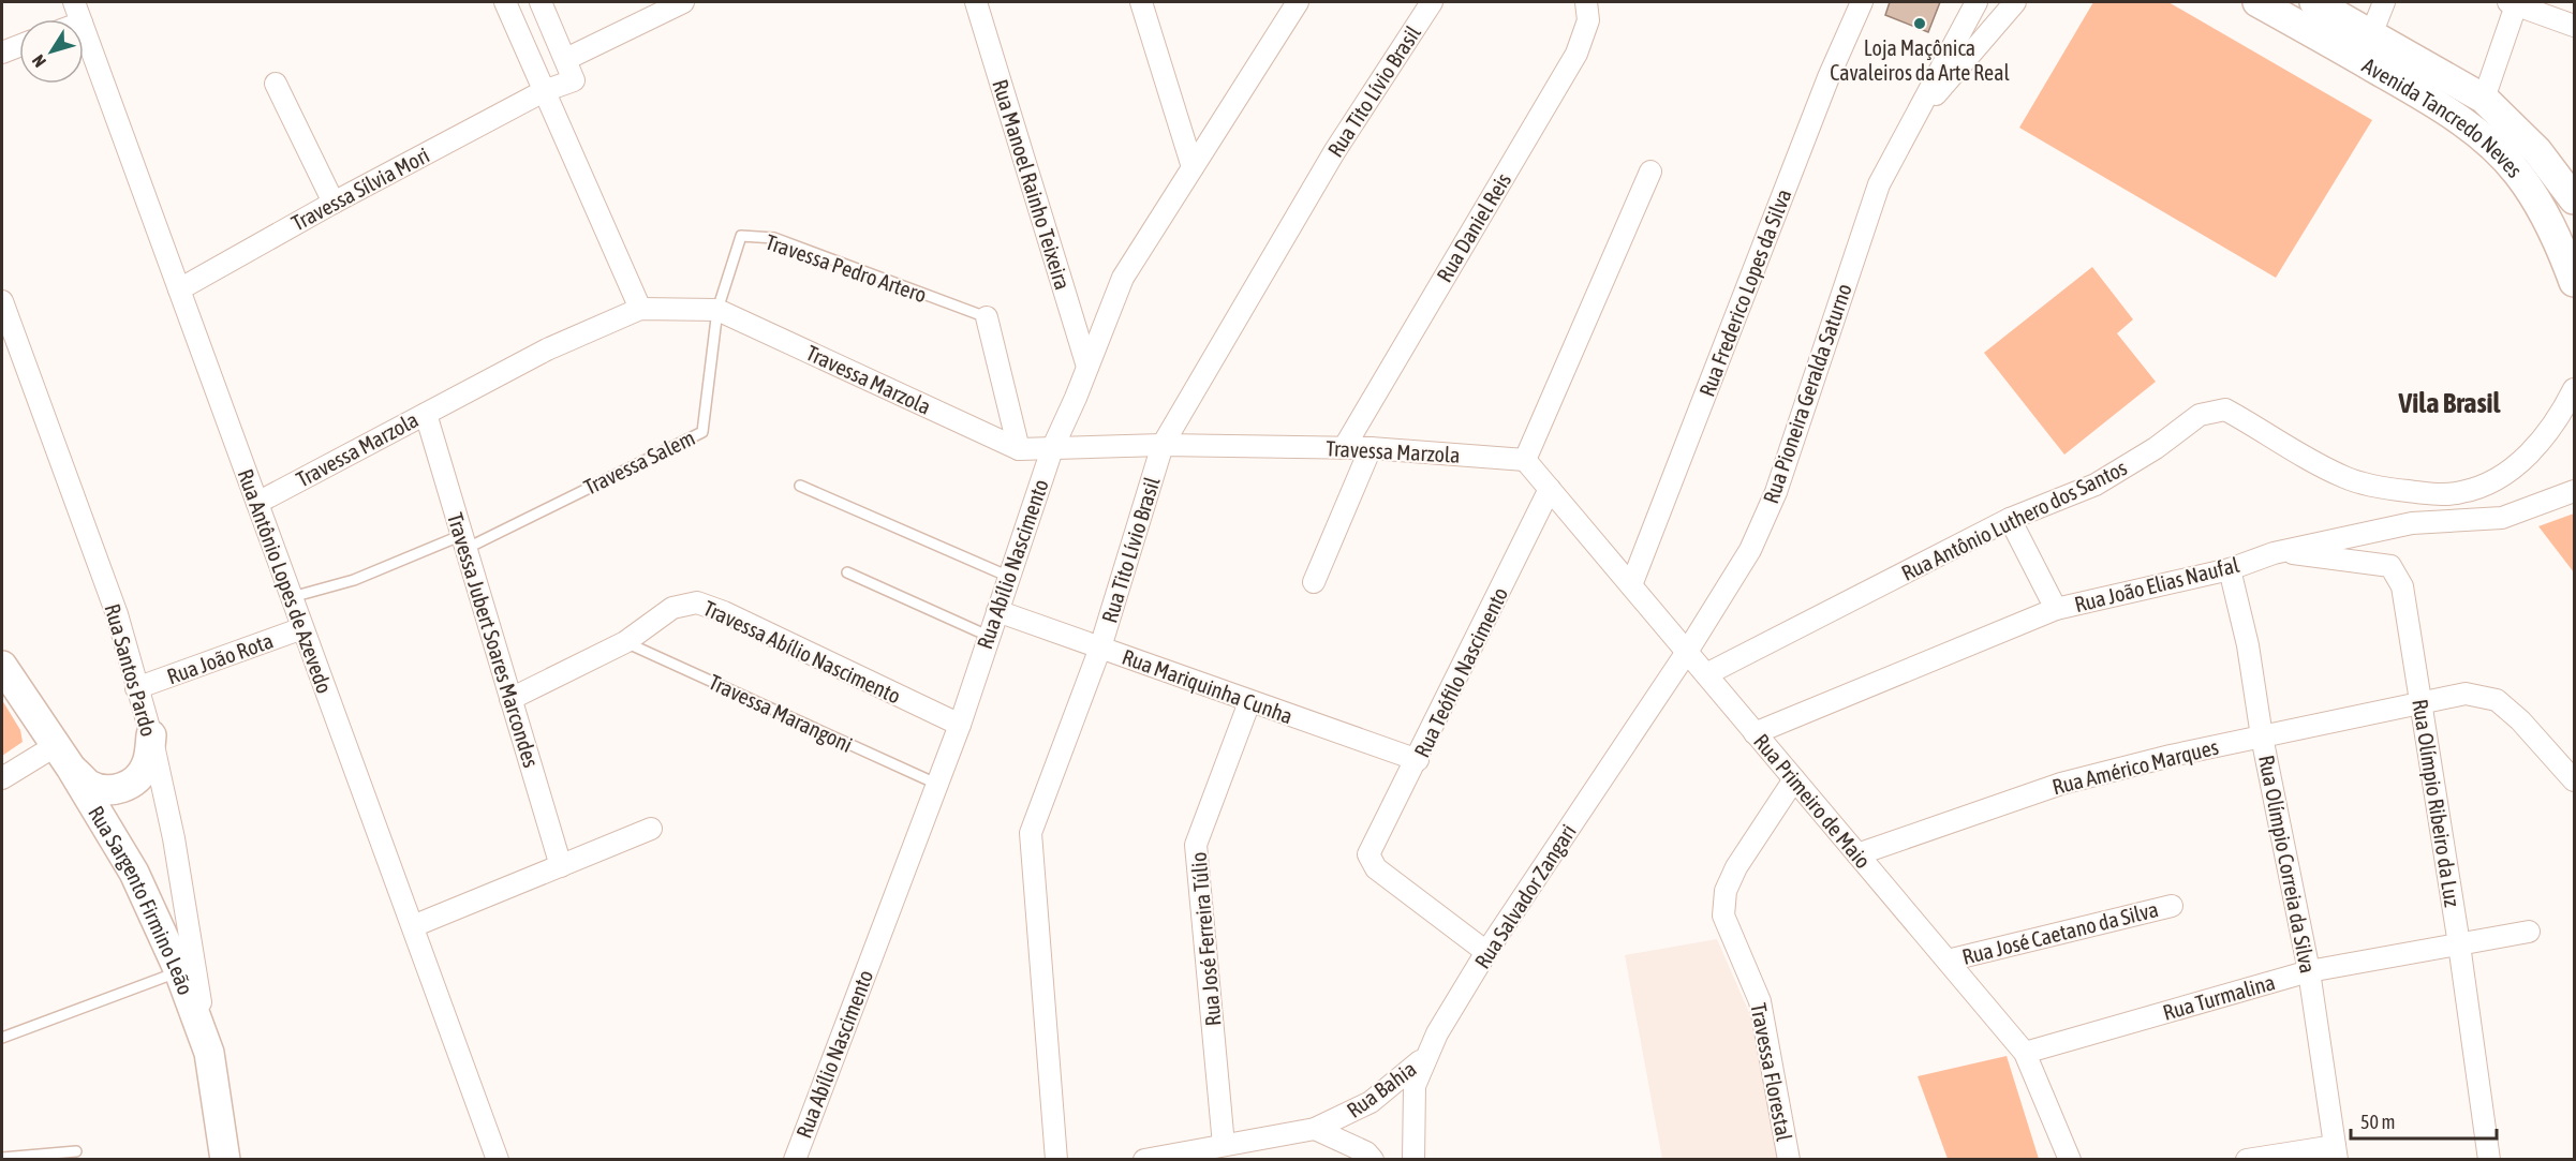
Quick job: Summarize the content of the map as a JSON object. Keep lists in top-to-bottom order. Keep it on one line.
{"streets":{"street":["Rua Tito Lívio Brasil","Avenida Tancredo Neves","Rua Manoel Rainho Teixeira","Travessa Sílvia Mori","Rua Daniel Reis","Rua Frederico Lopes da Silva","Travessa Marzola","Rua Pioneira Geralda Saturno","Rua Antônio Luthero dos Santos","Rua Abílio Nascimento","Rua Antônio Lopes de Azevedo","Rua João Elias Naufal","Travessa Jubert Soares Marcondes","Travessa Abílio Nascimento","Rua João Rota","Rua Santos Pardo","Rua Teófilo Nascimento","Rua Mariquinha Cunha","Rua Américo Marques","Rua Primeiro de Maio","Rua Olímpio Ribeiro da Luz","Rua Olímpio Correia da Silva","Rua Salvador Zangari","Rua Sargento Firmino Leão","Rua José Caetano da Silva","Rua José Ferreira Túlio","Rua Turmalina","Travessa Florestal","Rua Bahia"],"lane":["Travessa Pedro Artero","Travessa Salem","Travessa Marangoni"]},"crossings":[["Rua Tito Lívio Brasil","Travessa Marzola"],["Rua Tito Lívio Brasil","Rua Mariquinha Cunha"],["Rua Manoel Rainho Teixeira","Rua Abílio Nascimento"],["Travessa Sílvia Mori","Rua Antônio Lopes de Azevedo"],["Rua Daniel Reis","Travessa Marzola"],["Travessa Pedro Artero","Travessa Marzola"],["Travessa Pedro Artero","Travessa Salem"],["Rua Frederico Lopes da Silva","Rua Primeiro de Maio"],["Travessa Marzola","Travessa Salem"],["Travessa Marzola","Rua Abílio Nascimento"],["Travessa Marzola","Rua Antônio Lopes de Azevedo"],["Travessa Marzola","Travessa Jubert Soares Marcondes"],["Travessa Marzola","Rua Primeiro de Maio"],["Rua Pioneira Geralda Saturno","Rua Primeiro de Maio"],["Rua Pioneira Geralda Saturno","Rua Salvador Zangari"],["Travessa Salem","Travessa Jubert Soares Marcondes"],["Rua Antônio Luthero dos Santos","Rua Primeiro de Maio"],["Rua Abílio Nascimento","Travessa Abílio Nascimento"],["Rua Abílio Nascimento","Rua Mariquinha Cunha"],["Rua Abílio Nascimento","Travessa Marangoni"],["Rua Antônio Lopes de Azevedo","Rua João Rota"],["Rua João Elias Naufal","Rua Primeiro de Maio"],["Rua João Elias Naufal","Rua Olímpio Ribeiro da Luz"],["Rua João Elias Naufal","Rua Olímpio Correia da Silva"],["Travessa Jubert Soares Marcondes","Travessa Abílio Nascimento"],["Travessa Abílio Nascimento","Travessa Marangoni"],["Rua João Rota","Rua Santos Pardo"],["Rua Santos Pardo","Rua Sargento Firmino Leão"],["Rua Teófilo Nascimento","Rua Mariquinha Cunha"],["Rua Teófilo Nascimento","Rua Primeiro de Maio"],["Rua Teófilo Nascimento","Rua Salvador Zangari"],["Rua Mariquinha Cunha","Rua José Ferreira Túlio"],["Rua Américo Marques","Rua Primeiro de Maio"],["Rua Américo Marques","Rua Olímpio Ribeiro da Luz"],["Rua Américo Marques","Rua Olímpio Correia da Silva"],["Rua Primeiro de Maio","Rua Salvador Zangari"],["Rua Primeiro de Maio","Rua José Caetano da Silva"],["Rua Primeiro de Maio","Rua Turmalina"],["Rua Primeiro de Maio","Travessa Florestal"],["Rua Olímpio Ribeiro da Luz","Rua Turmalina"],["Rua Olímpio Correia da Silva","Rua Turmalina"],["Rua Salvador Zangari","Rua Bahia"],["Rua José Ferreira Túlio","Rua Bahia"]],"districts":["Vila Brasil"],"places":["Loja Maçônica Cavaleiros da Arte Real"],"scale_bar":"50 m","north":"bottom left"}
